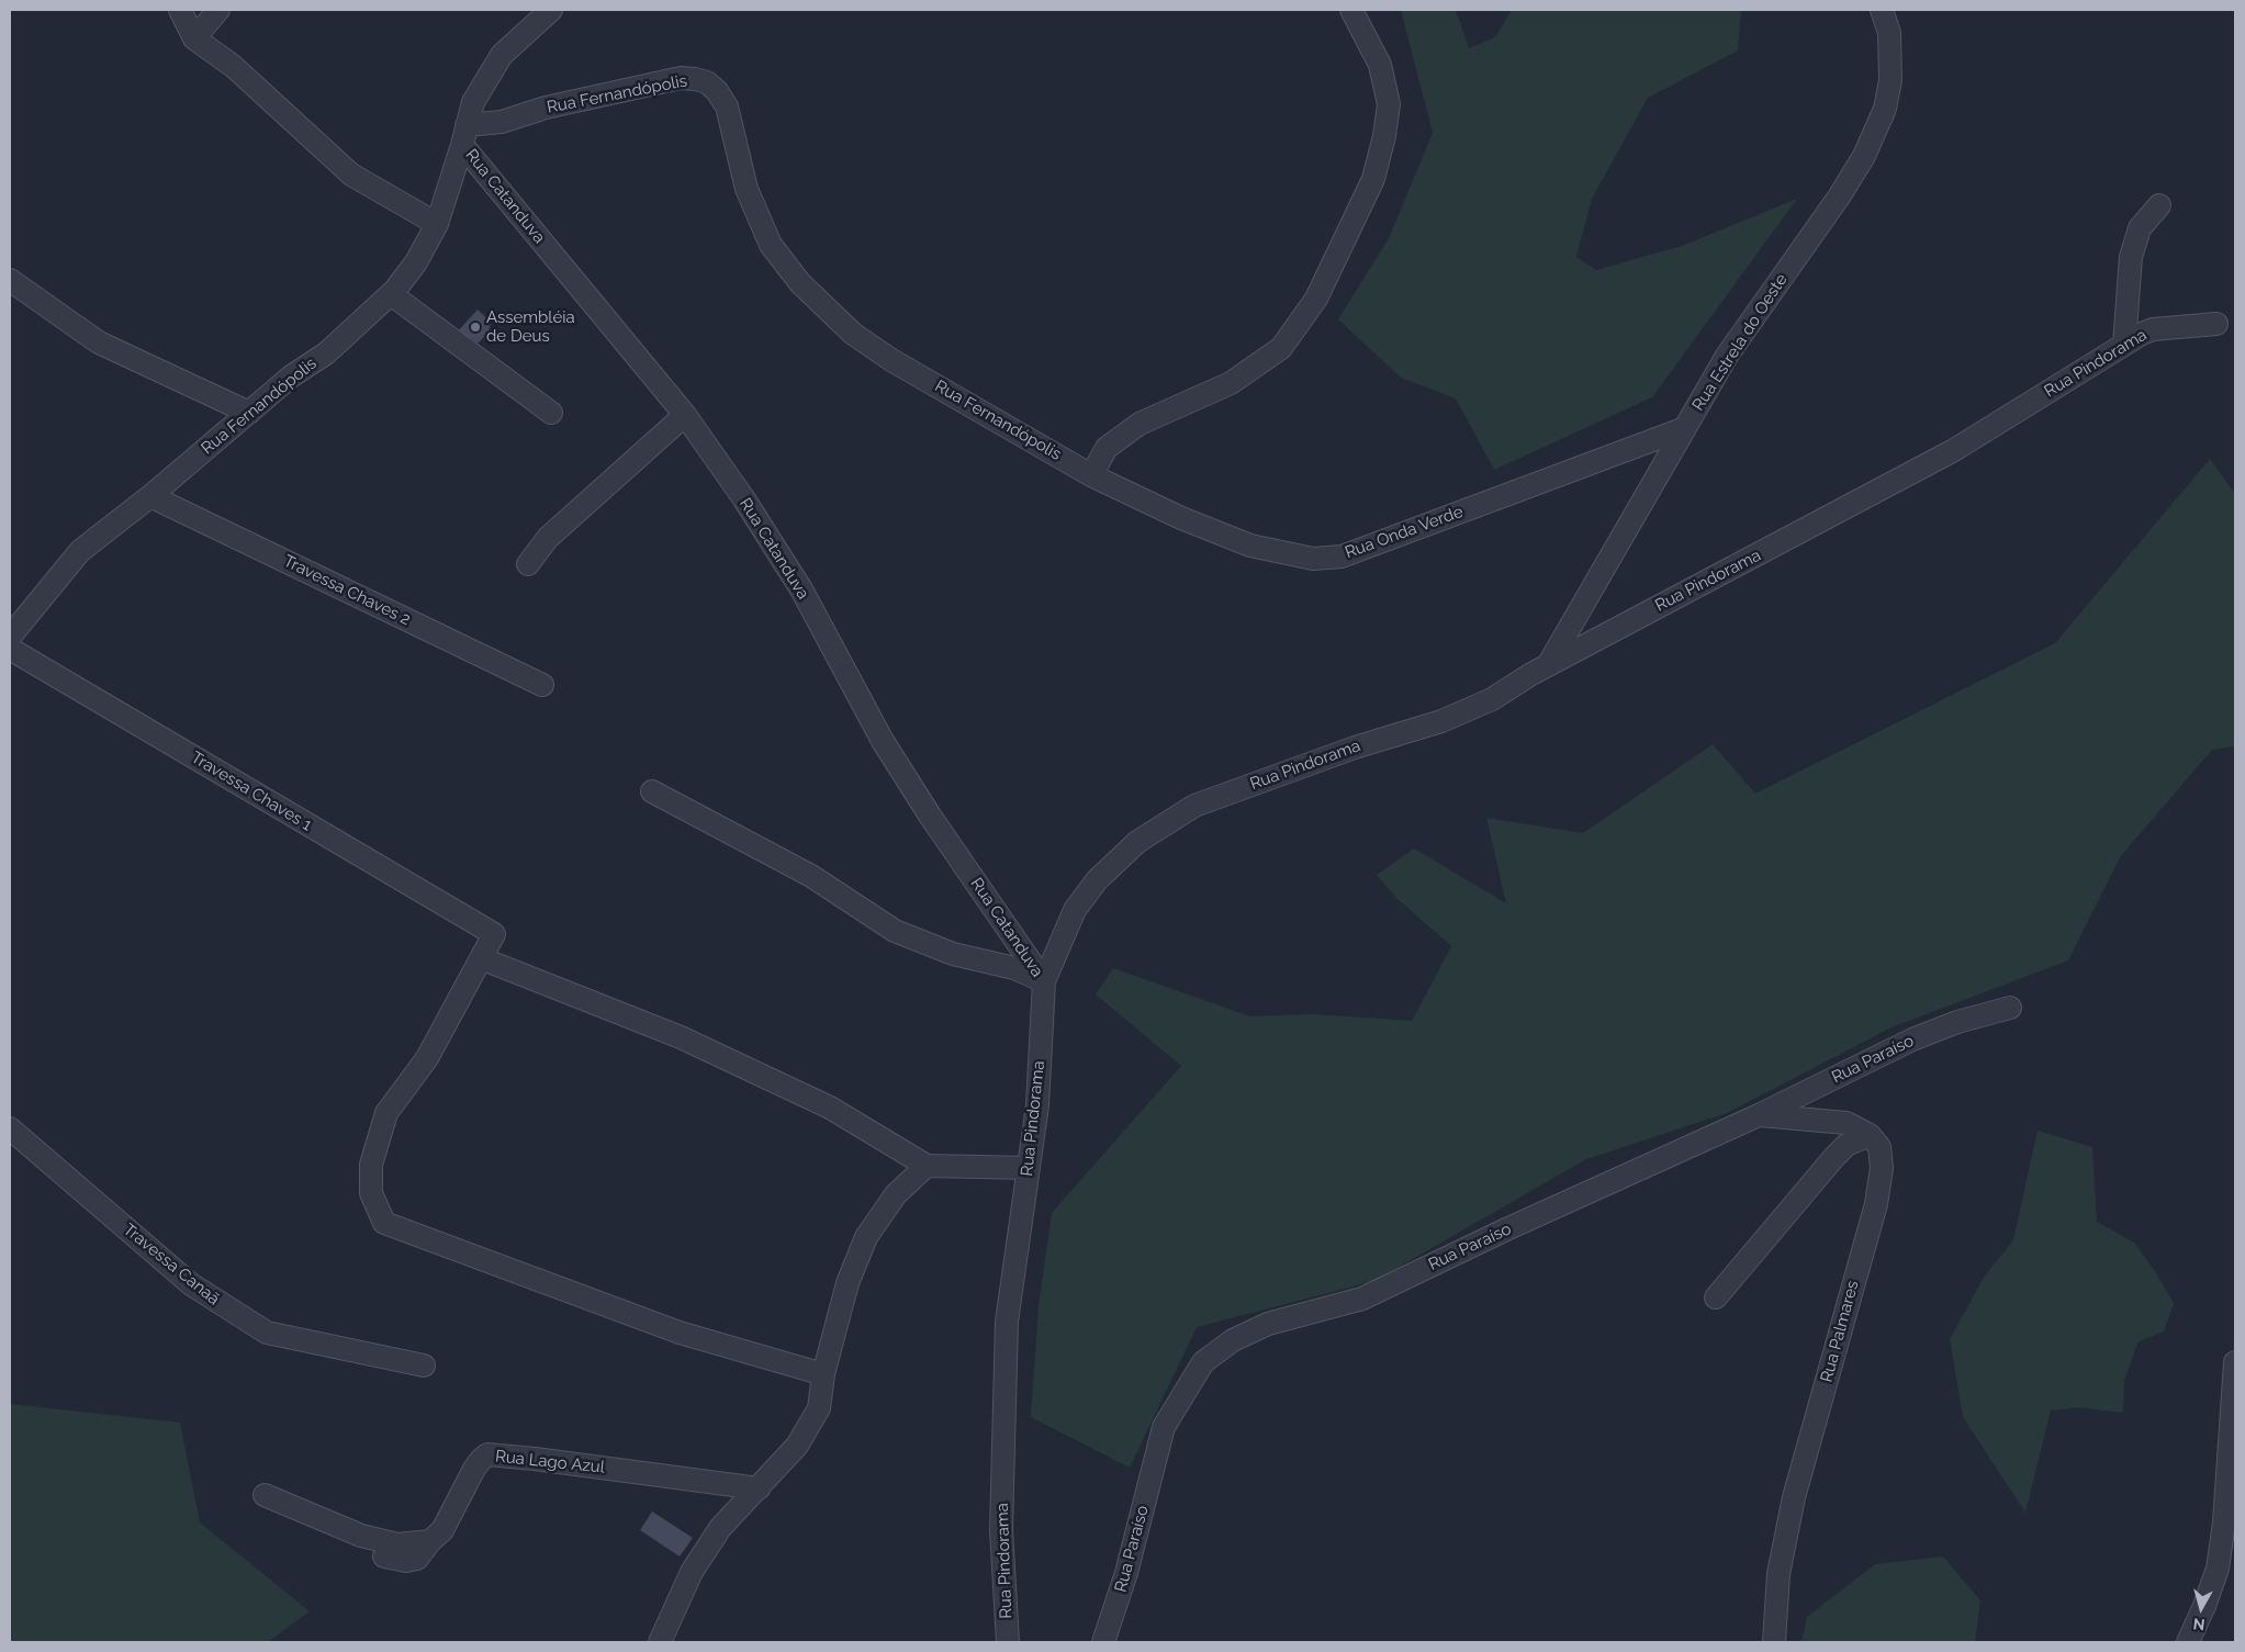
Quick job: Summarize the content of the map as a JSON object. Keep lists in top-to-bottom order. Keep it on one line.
{"streets":{"street":["Rua Fernandópolis","Rua Catanduva","Rua Estrela do Oeste","Rua Pindorama","Rua Onda Verde","Travessa Chaves 2","Travessa Chaves 1","Rua Paraíso","Travessa Canaã","Rua Palmares","Rua Lago Azul"]},"crossings":[["Rua Fernandópolis","Rua Catanduva"],["Rua Fernandópolis","Rua Onda Verde"],["Rua Fernandópolis","Travessa Chaves 2"],["Rua Catanduva","Rua Pindorama"],["Rua Estrela do Oeste","Rua Pindorama"],["Rua Estrela do Oeste","Rua Onda Verde"]],"places":["Assembléia de Deus"],"north":"bottom"}
